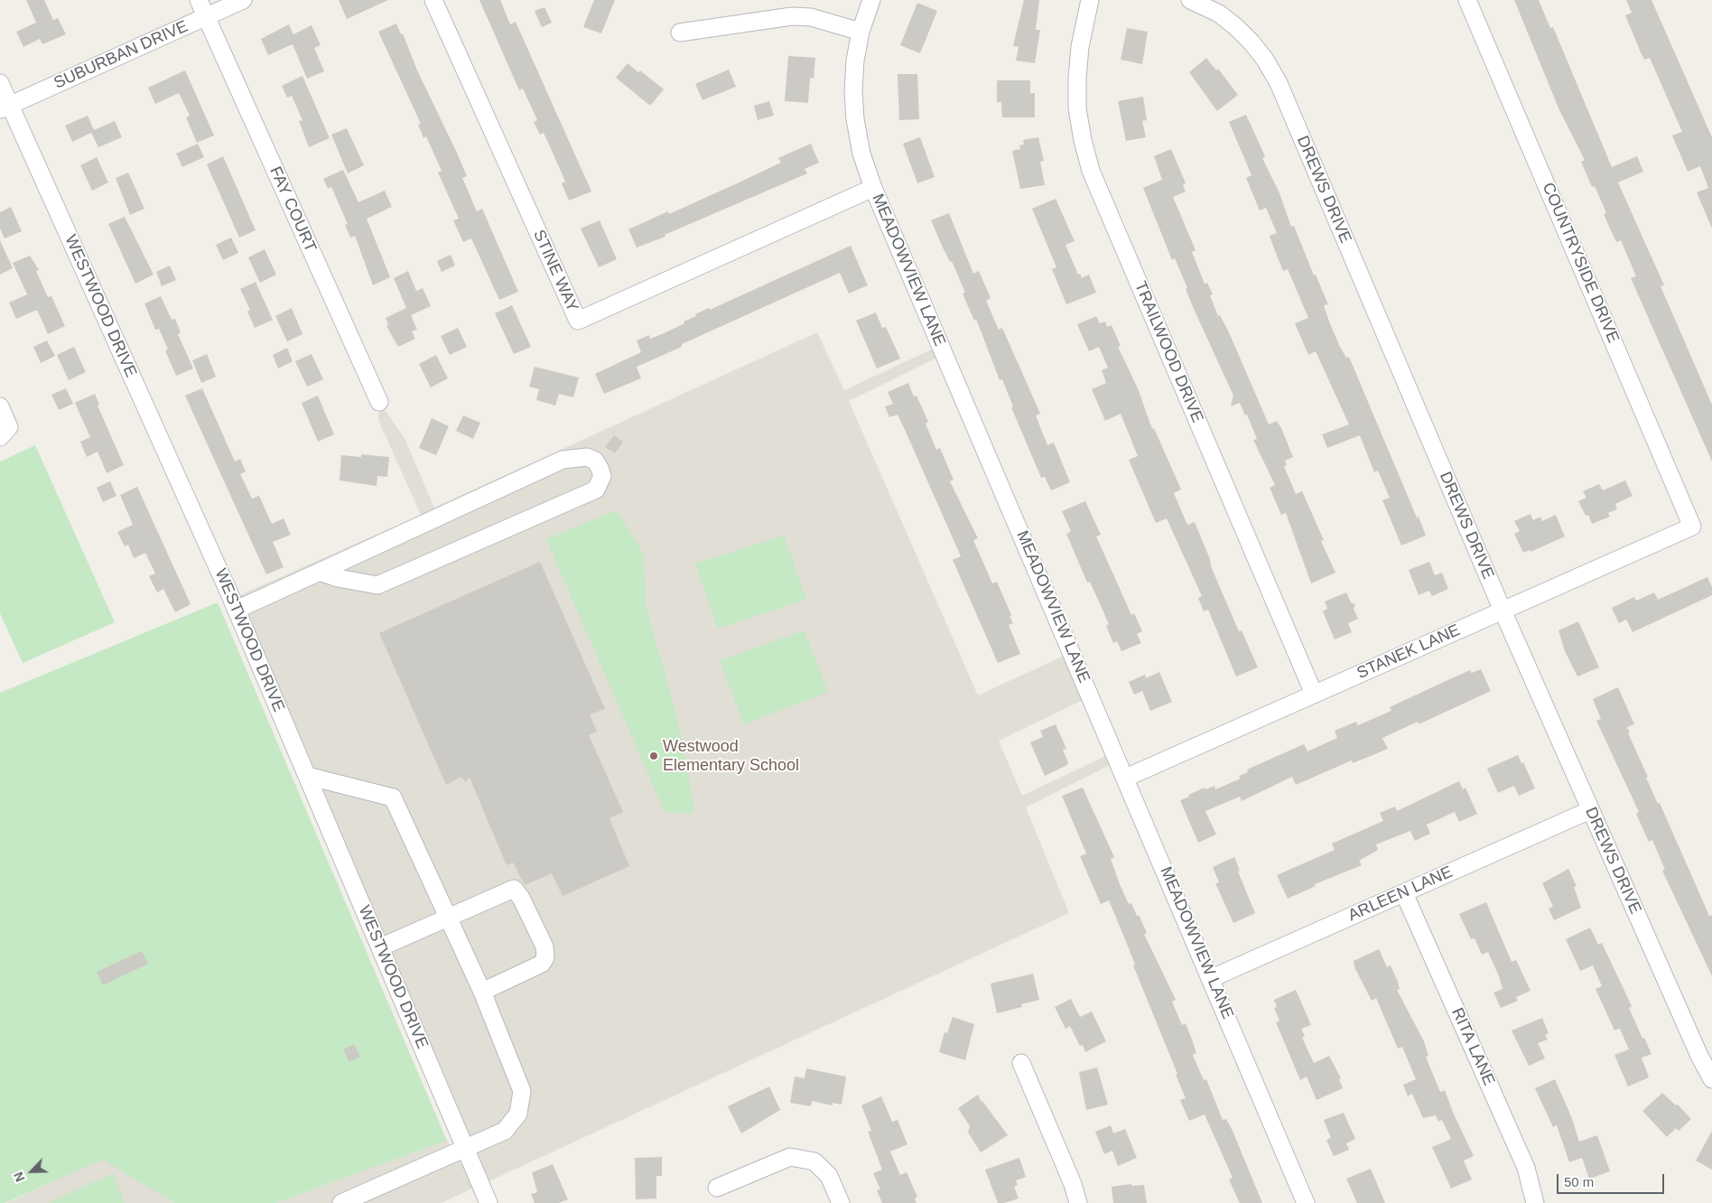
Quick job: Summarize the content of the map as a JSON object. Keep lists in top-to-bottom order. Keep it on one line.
{"streets":{"street":["SUBURBAN DRIVE","DREWS DRIVE","FAY COURT","COUNTRYSIDE DRIVE","MEADOWVIEW LANE","STINE WAY","WESTWOOD DRIVE","TRAILWOOD DRIVE","STANEK LANE","ARLEEN LANE","RITA LANE"]},"crossings":[["SUBURBAN DRIVE","FAY COURT"],["SUBURBAN DRIVE","WESTWOOD DRIVE"],["DREWS DRIVE","STANEK LANE"],["DREWS DRIVE","ARLEEN LANE"],["COUNTRYSIDE DRIVE","STANEK LANE"],["MEADOWVIEW LANE","STINE WAY"],["MEADOWVIEW LANE","STANEK LANE"],["MEADOWVIEW LANE","ARLEEN LANE"],["TRAILWOOD DRIVE","STANEK LANE"],["ARLEEN LANE","RITA LANE"]],"places":["Westwood Elementary School"],"scale_bar":"50 m","north":"bottom left"}
